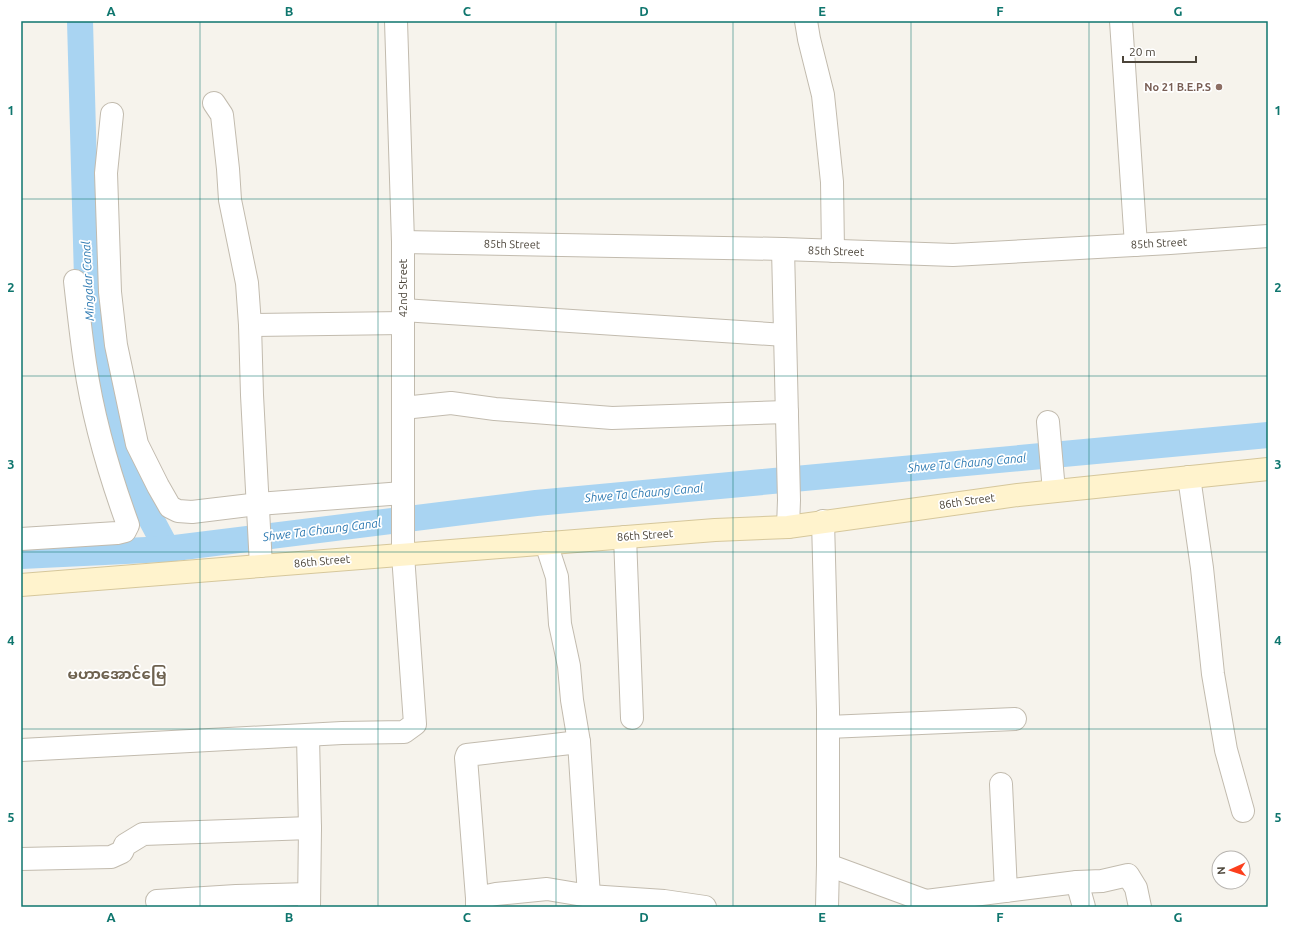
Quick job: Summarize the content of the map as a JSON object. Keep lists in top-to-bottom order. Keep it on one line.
{"streets":{"main road":["86th Street"],"street":["85th Street","42nd Street"]},"crossings":[["85th Street","42nd Street"],["42nd Street","86th Street"]],"districts":["မဟာအောင်မြေ"],"water":["Mingalar Canal","Shwe Ta Chaung Canal"],"places":["No 21 B.E.P.S"],"scale_bar":"20 m","north":"left","grid":{"columns":["A","B","C","D","E","F","G"],"rows":["1","2","3","4","5"]}}
